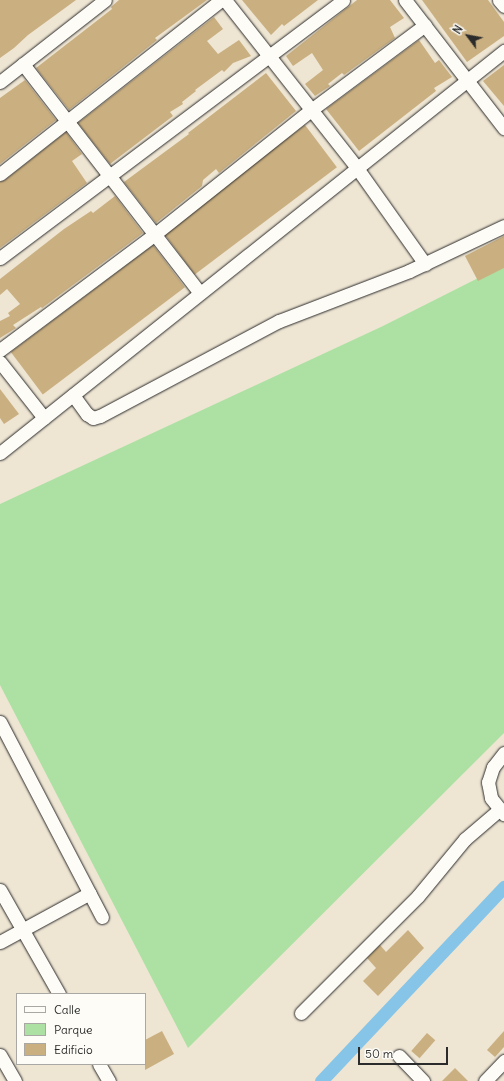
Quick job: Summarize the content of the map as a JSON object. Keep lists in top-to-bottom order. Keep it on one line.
{"legend":["Calle","Parque","Edificio"],"scale_bar":"50 m","north":"top left"}
